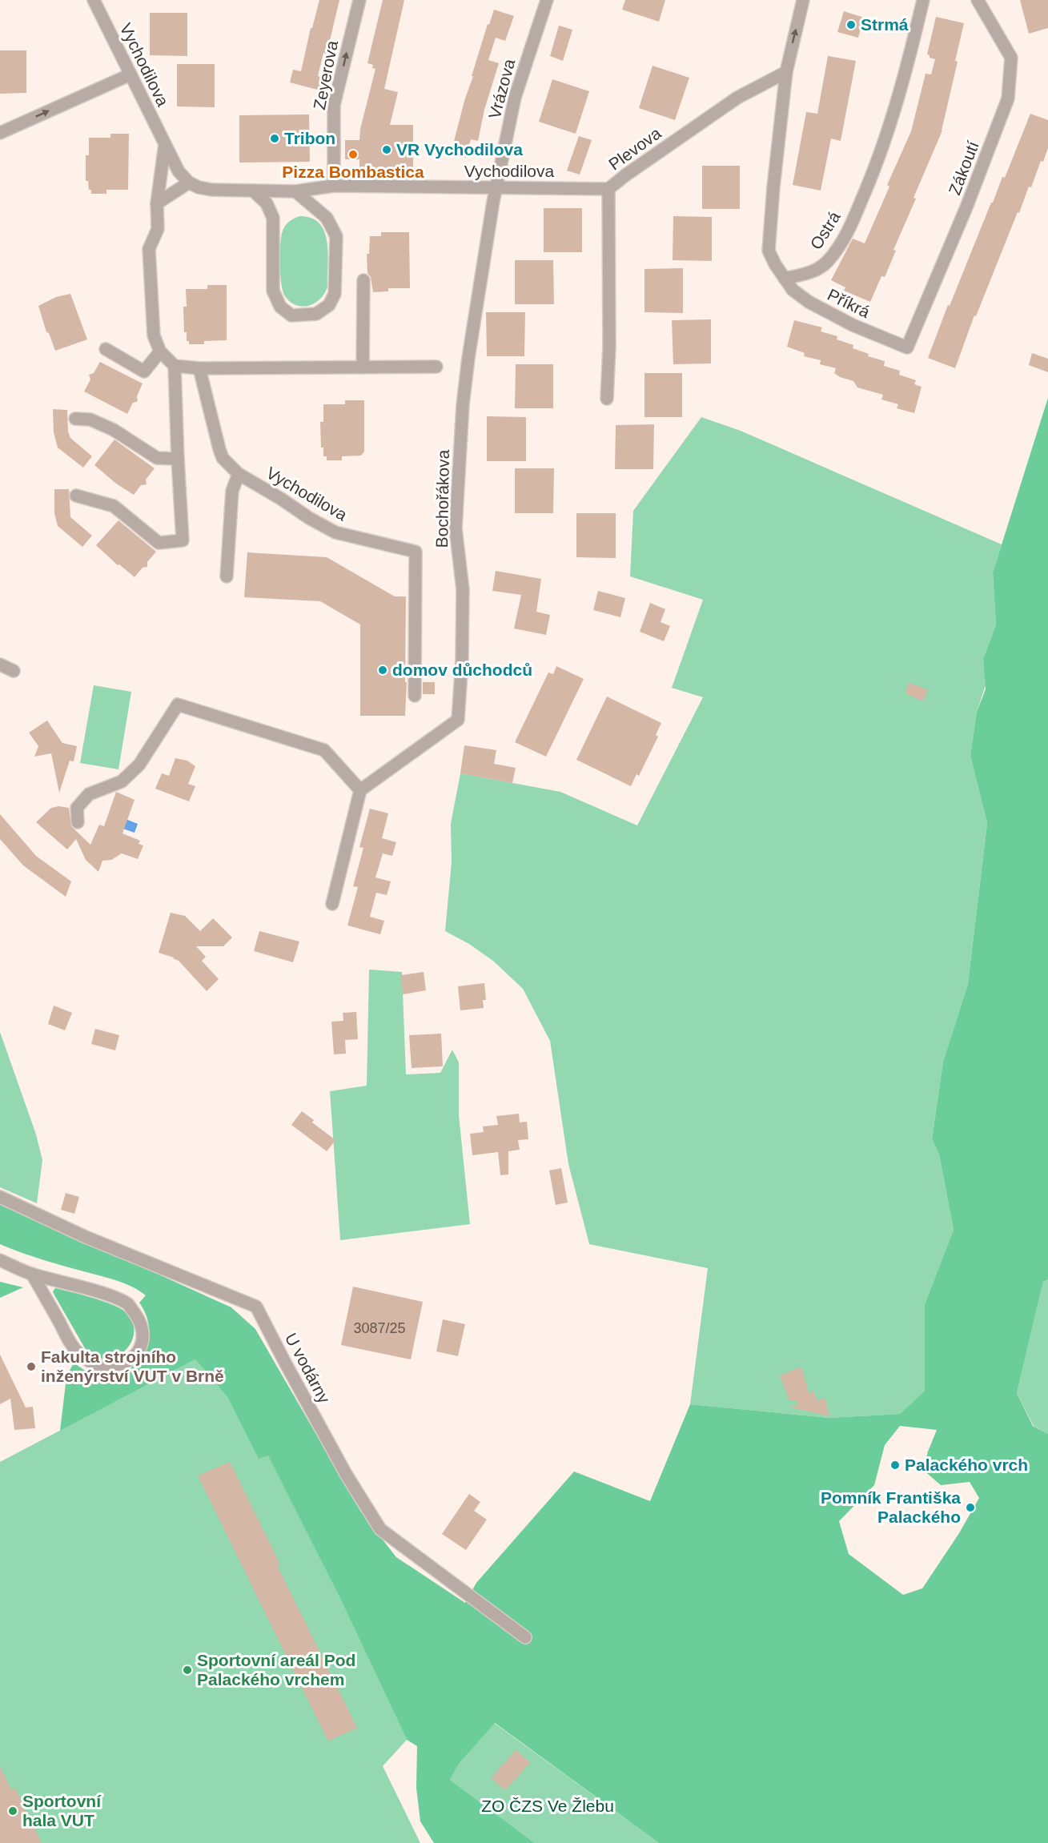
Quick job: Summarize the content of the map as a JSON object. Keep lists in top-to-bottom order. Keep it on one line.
{"streets":{"street":["Vychodilova","Zeyerova","Vrázova","Plevova","Zákoutí","Ostrá","Příkrá","Bochořákova","U vodárny"]},"crossings":[["Vychodilova","Zeyerova"],["Vychodilova","Vrázova"],["Vychodilova","Plevova"],["Vychodilova","Bochořákova"],["Vrázova","Bochořákova"],["Zákoutí","Příkrá"],["Ostrá","Příkrá"]],"one_way":["Zeyerova"],"parks":["ZO ČZS Ve Žlebu"],"places":["Strmá","Tribon","VR Vychodilova","Pizza Bombastica","domov důchodců","Fakulta strojního inženýrství VUT v Brně","Palackého vrch","Pomník Františka Palackého","Sportovní areál Pod Palackého vrchem","Sportovní hala VUT"],"house_numbers":["3087/25"]}
